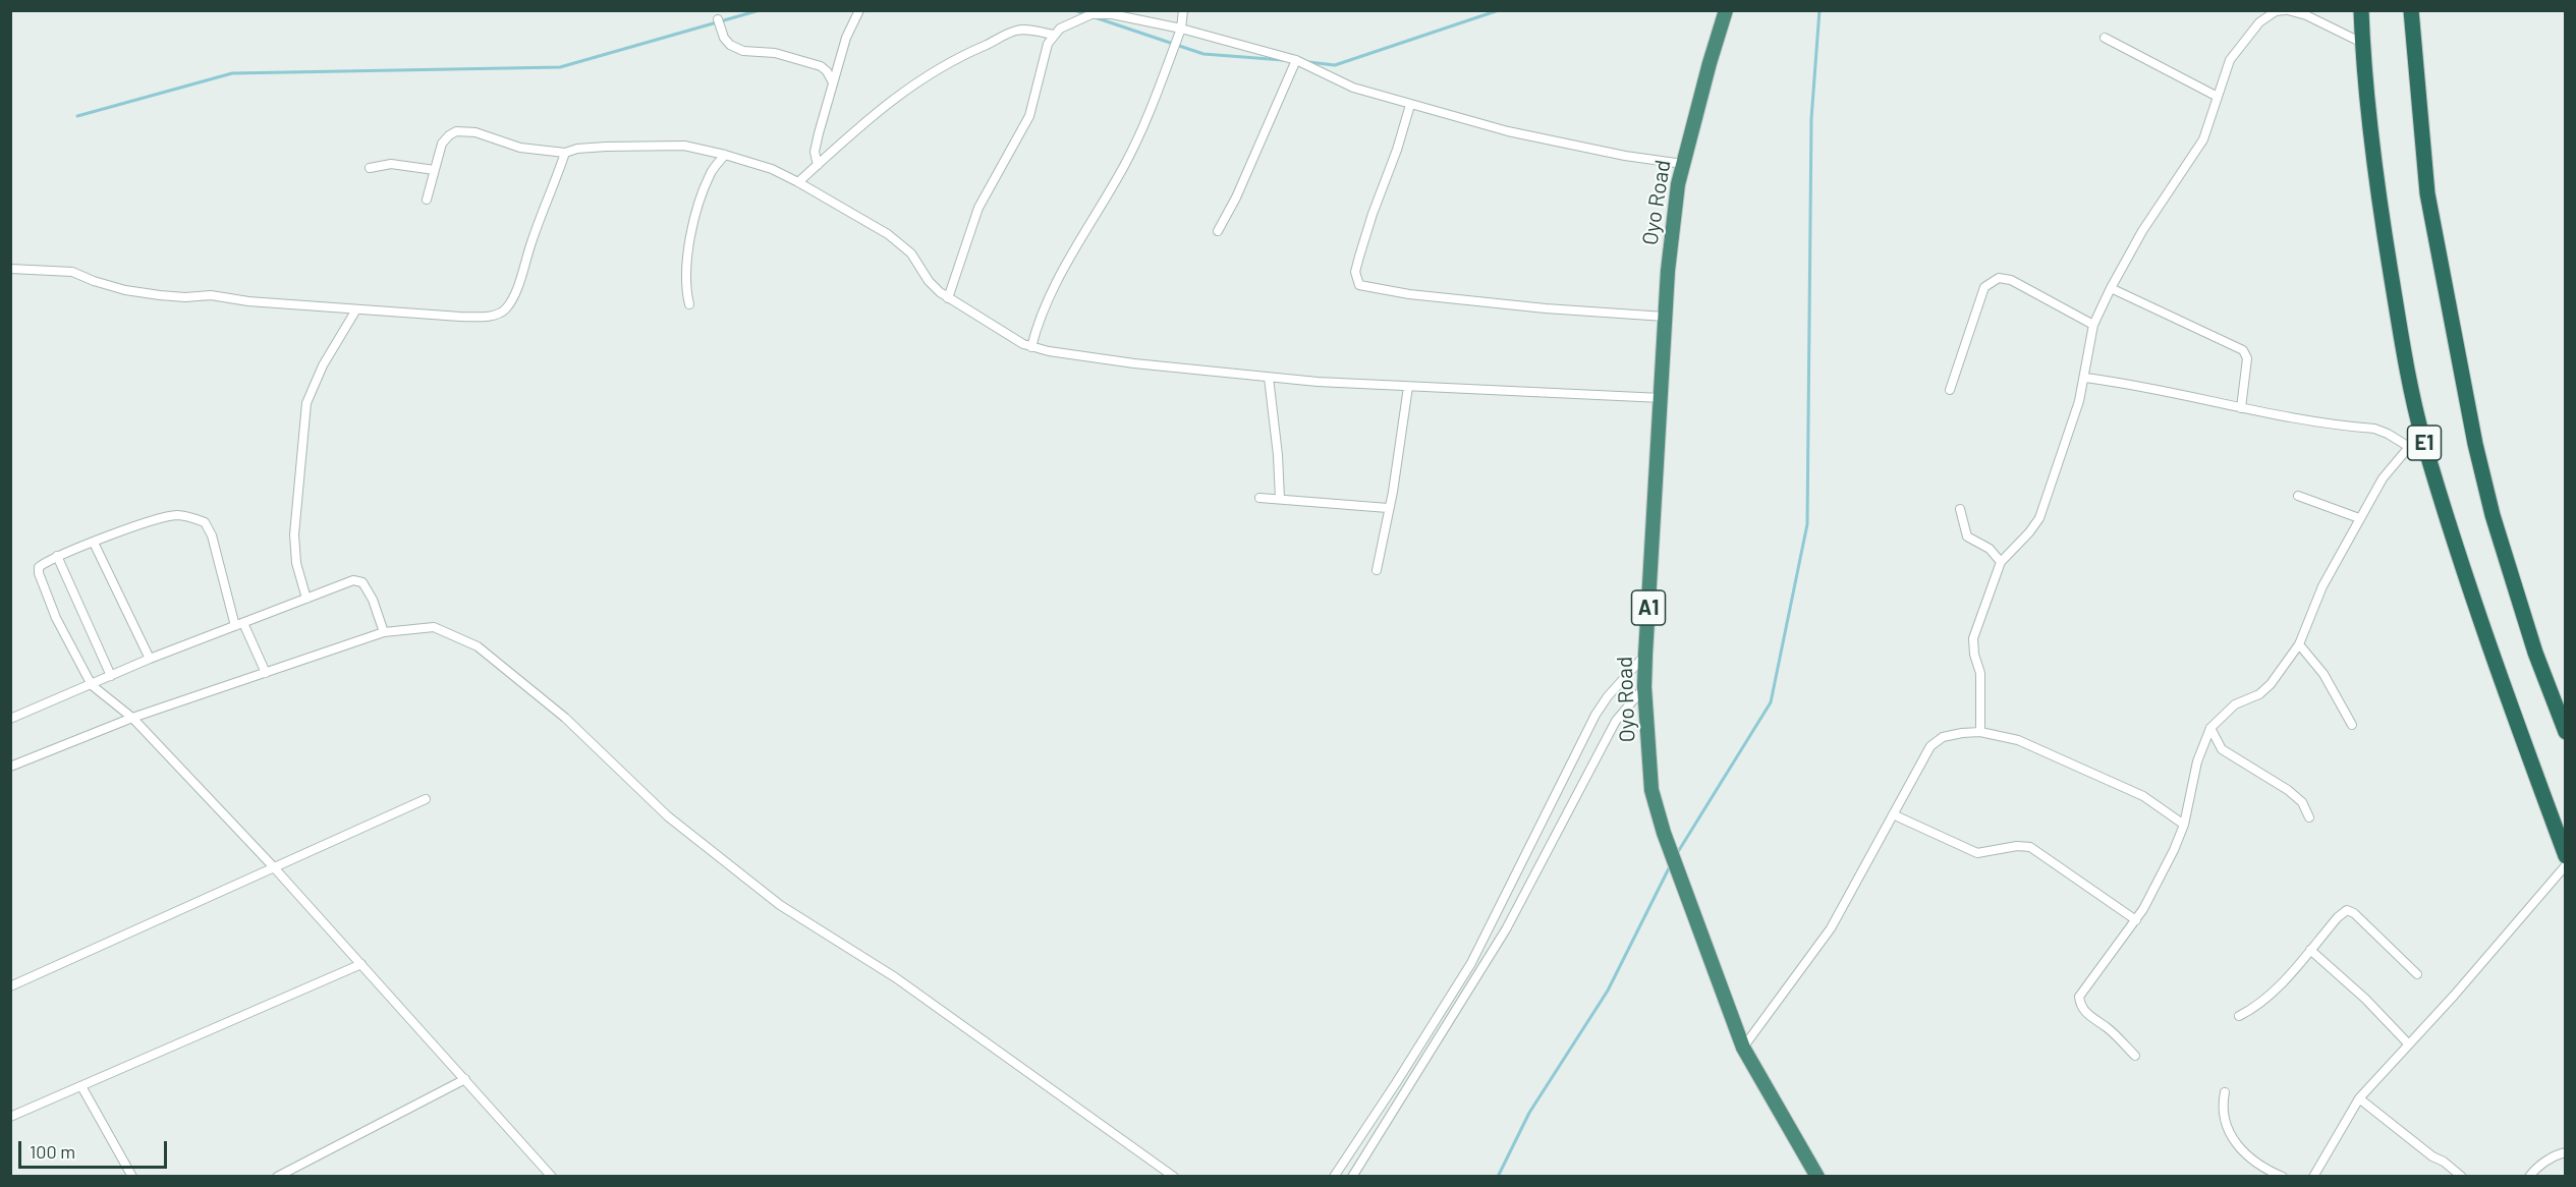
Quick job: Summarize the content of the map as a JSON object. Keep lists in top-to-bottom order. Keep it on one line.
{"streets":{"highway":["Oyo Road","E1","A1"]},"scale_bar":"100 m"}
